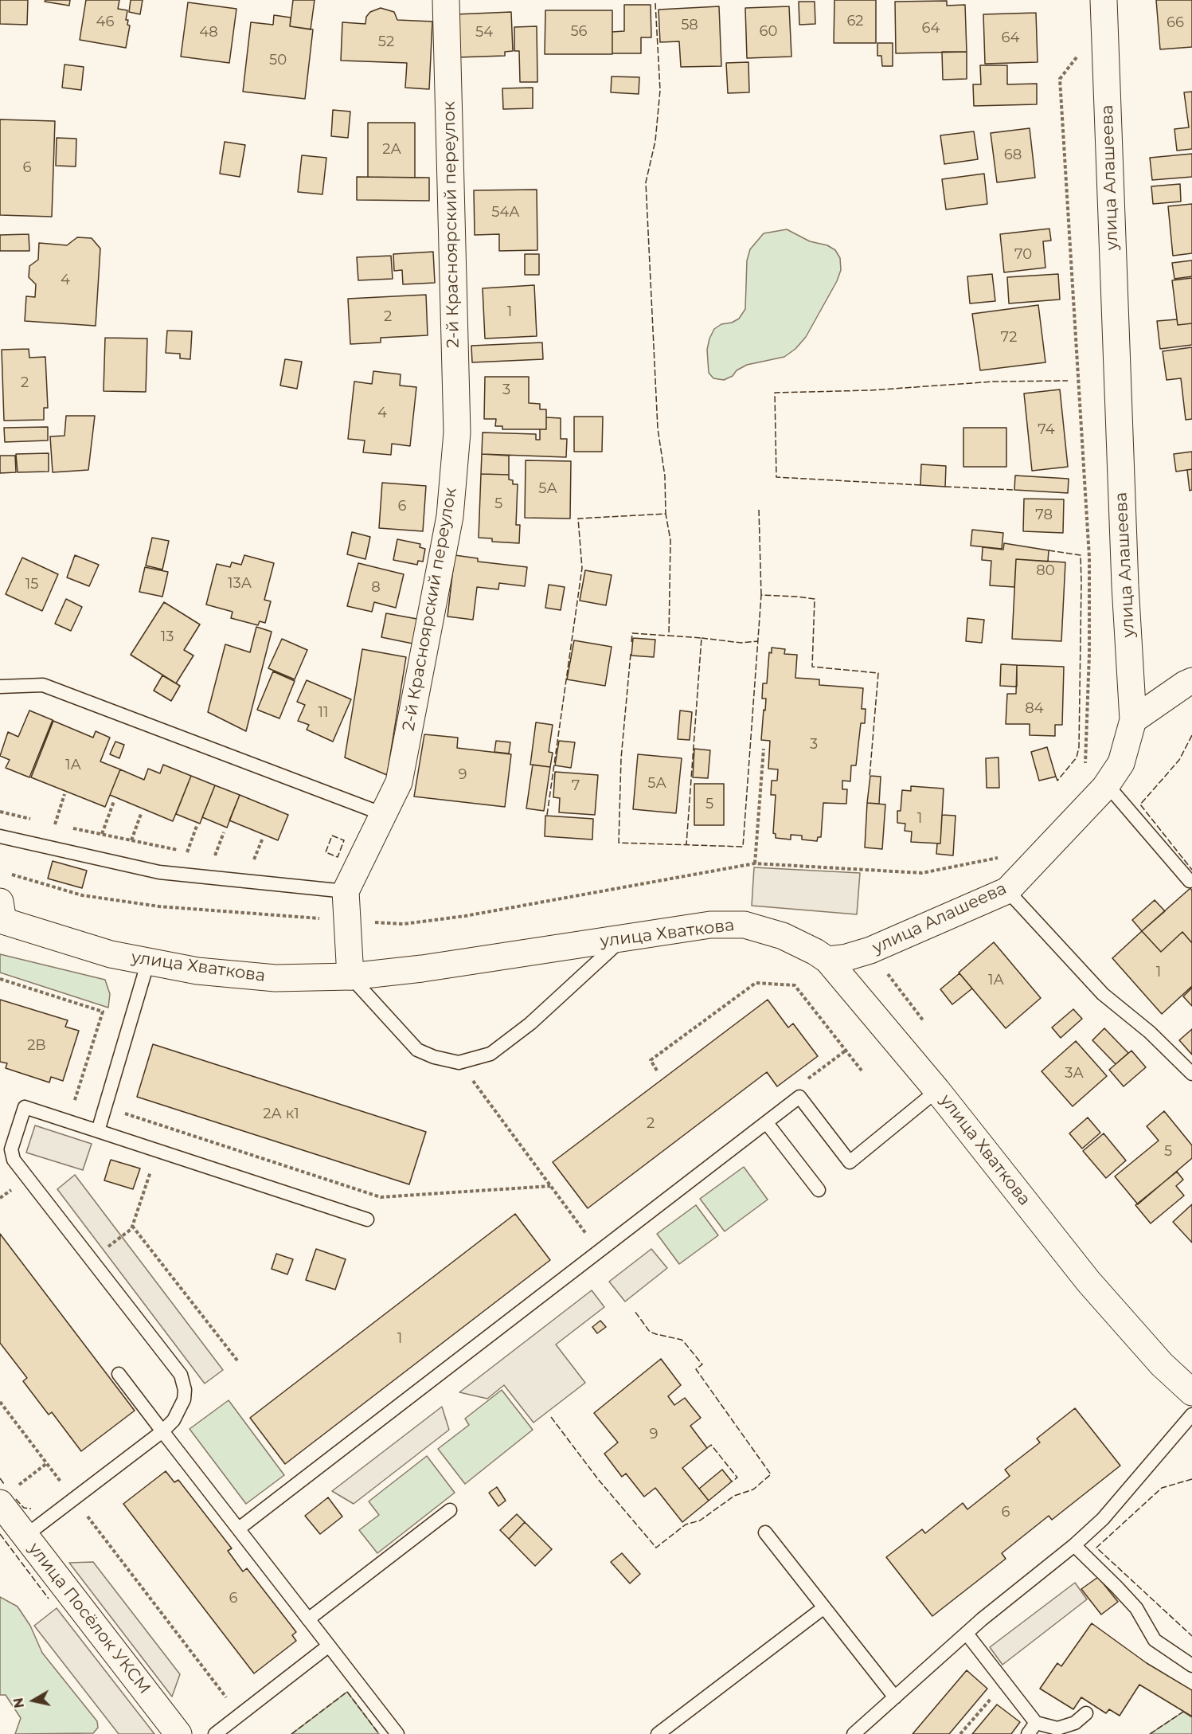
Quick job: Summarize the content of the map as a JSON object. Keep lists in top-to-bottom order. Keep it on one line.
{"streets":{"street":["улица Алашеева","2-й Красноярский переулок","улица Хваткова","улица Посёлок УКСМ"]},"crossings":[["улица Алашеева","улица Хваткова"],["2-й Красноярский переулок","улица Хваткова"]],"house_numbers":["62","46","66","58","64","56","60","48","54","64","52","50","2А","68","6","54А","70","4","1","2","72","2","3","4","74","5А","5","6","78","80","13А","15","8","13","84","11","3","1А","9","5А","7","5","1","1","1А","2В","3А","2А к1","2","5","1","9","6","6"],"north":"left"}
